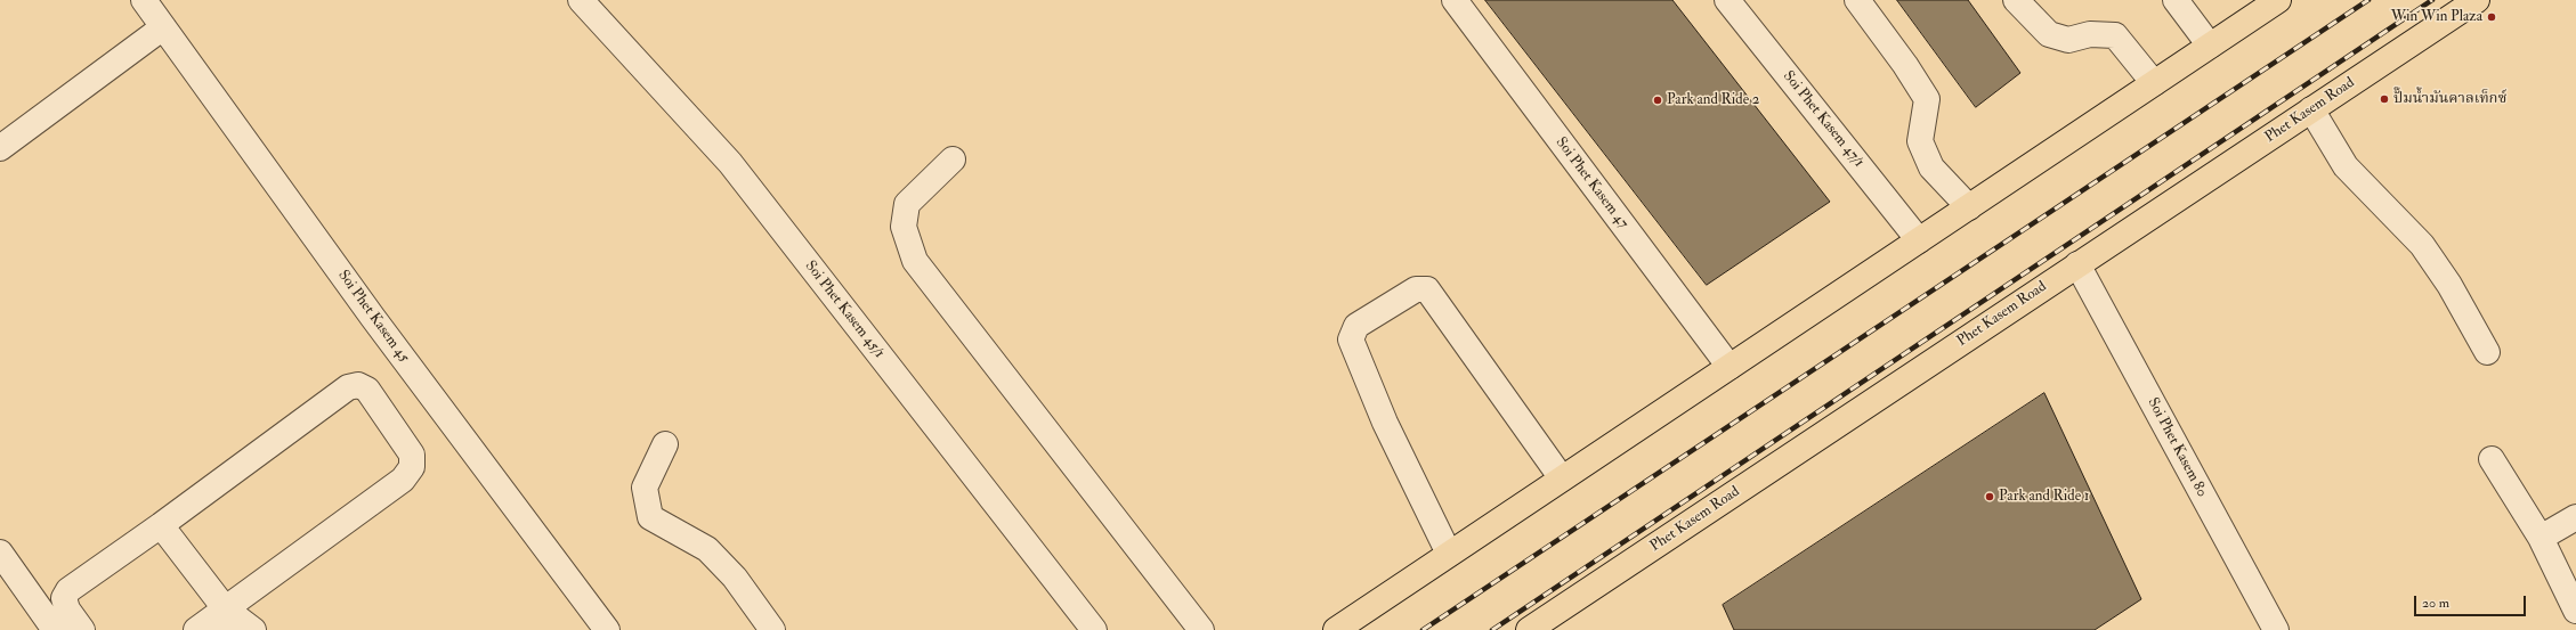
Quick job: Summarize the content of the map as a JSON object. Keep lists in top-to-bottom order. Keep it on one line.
{"streets":{"main road":["Phet Kasem Road"],"street":["Soi Phet Kasem 47/1","Soi Phet Kasem 47","Soi Phet Kasem 45/1","Soi Phet Kasem 45","Soi Phet Kasem 80"]},"crossings":[["Phet Kasem Road","Soi Phet Kasem 80"]],"places":["Win Win Plaza","ปั๊มน้ำมันคาลเท็กซ์","Park and Ride 2","Park and Ride 1"],"scale_bar":"20 m"}
